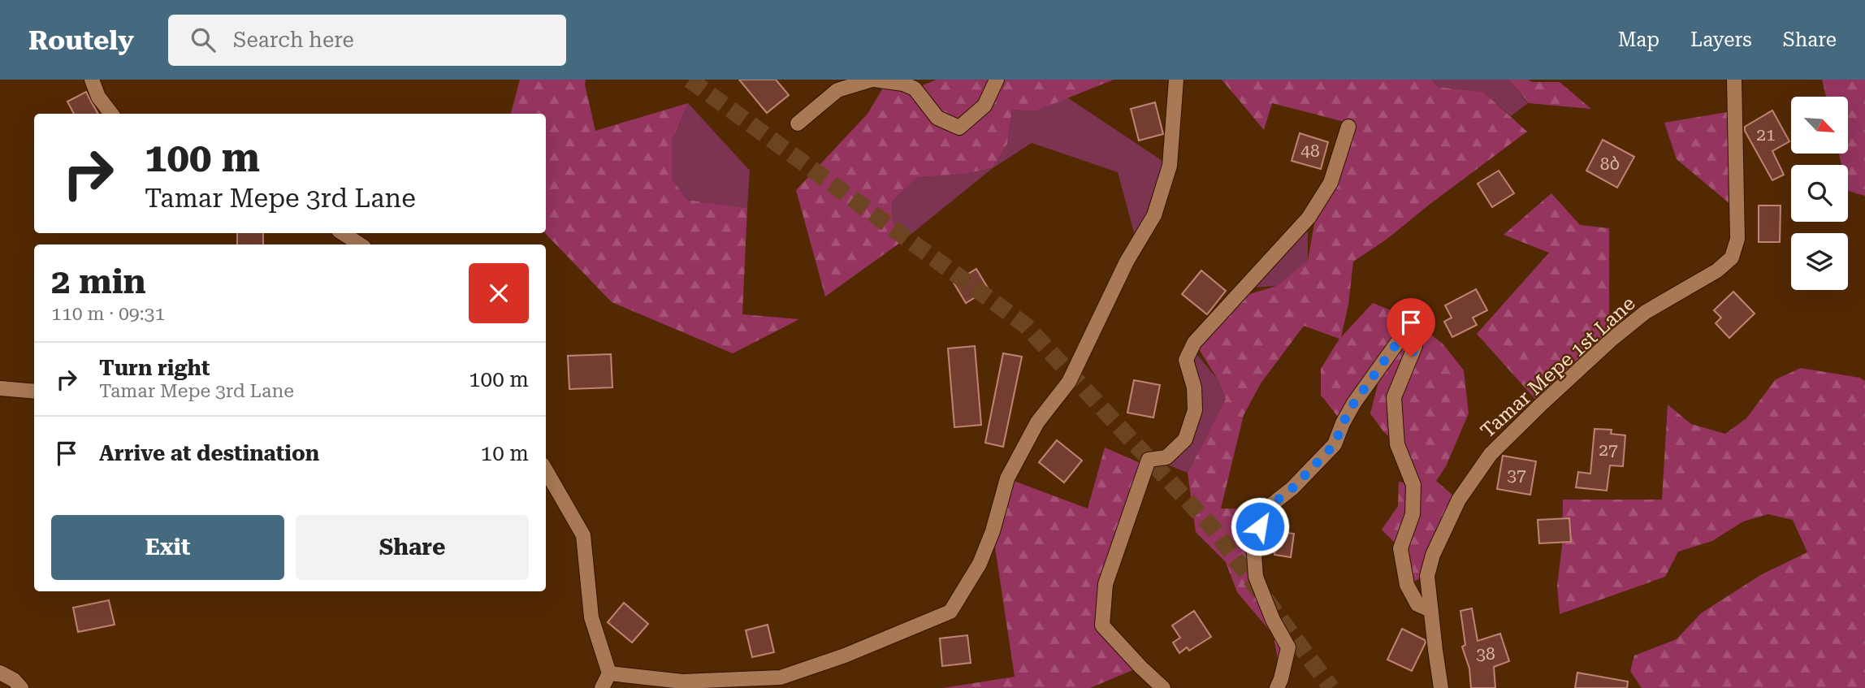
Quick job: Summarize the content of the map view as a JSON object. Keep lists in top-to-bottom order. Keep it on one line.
{"streets":{"street":["Tamar Mepe 1st Lane"]},"house_numbers":["21","48","8ბ","27","37","38"],"north":"bottom right","page":{"header":"Routely","search":"Search here","nav":["Map","Layers","Share"],"turn":["100 m","Tamar Mepe 3rd Lane"],"heading":["2 min","110 m · 09:31"],"list":[{"name":"Turn right","note":"Tamar Mepe 3rd Lane","value":"100 m"},{"name":"Arrive at destination","value":"10 m"}],"buttons":["Exit","Share"]}}
